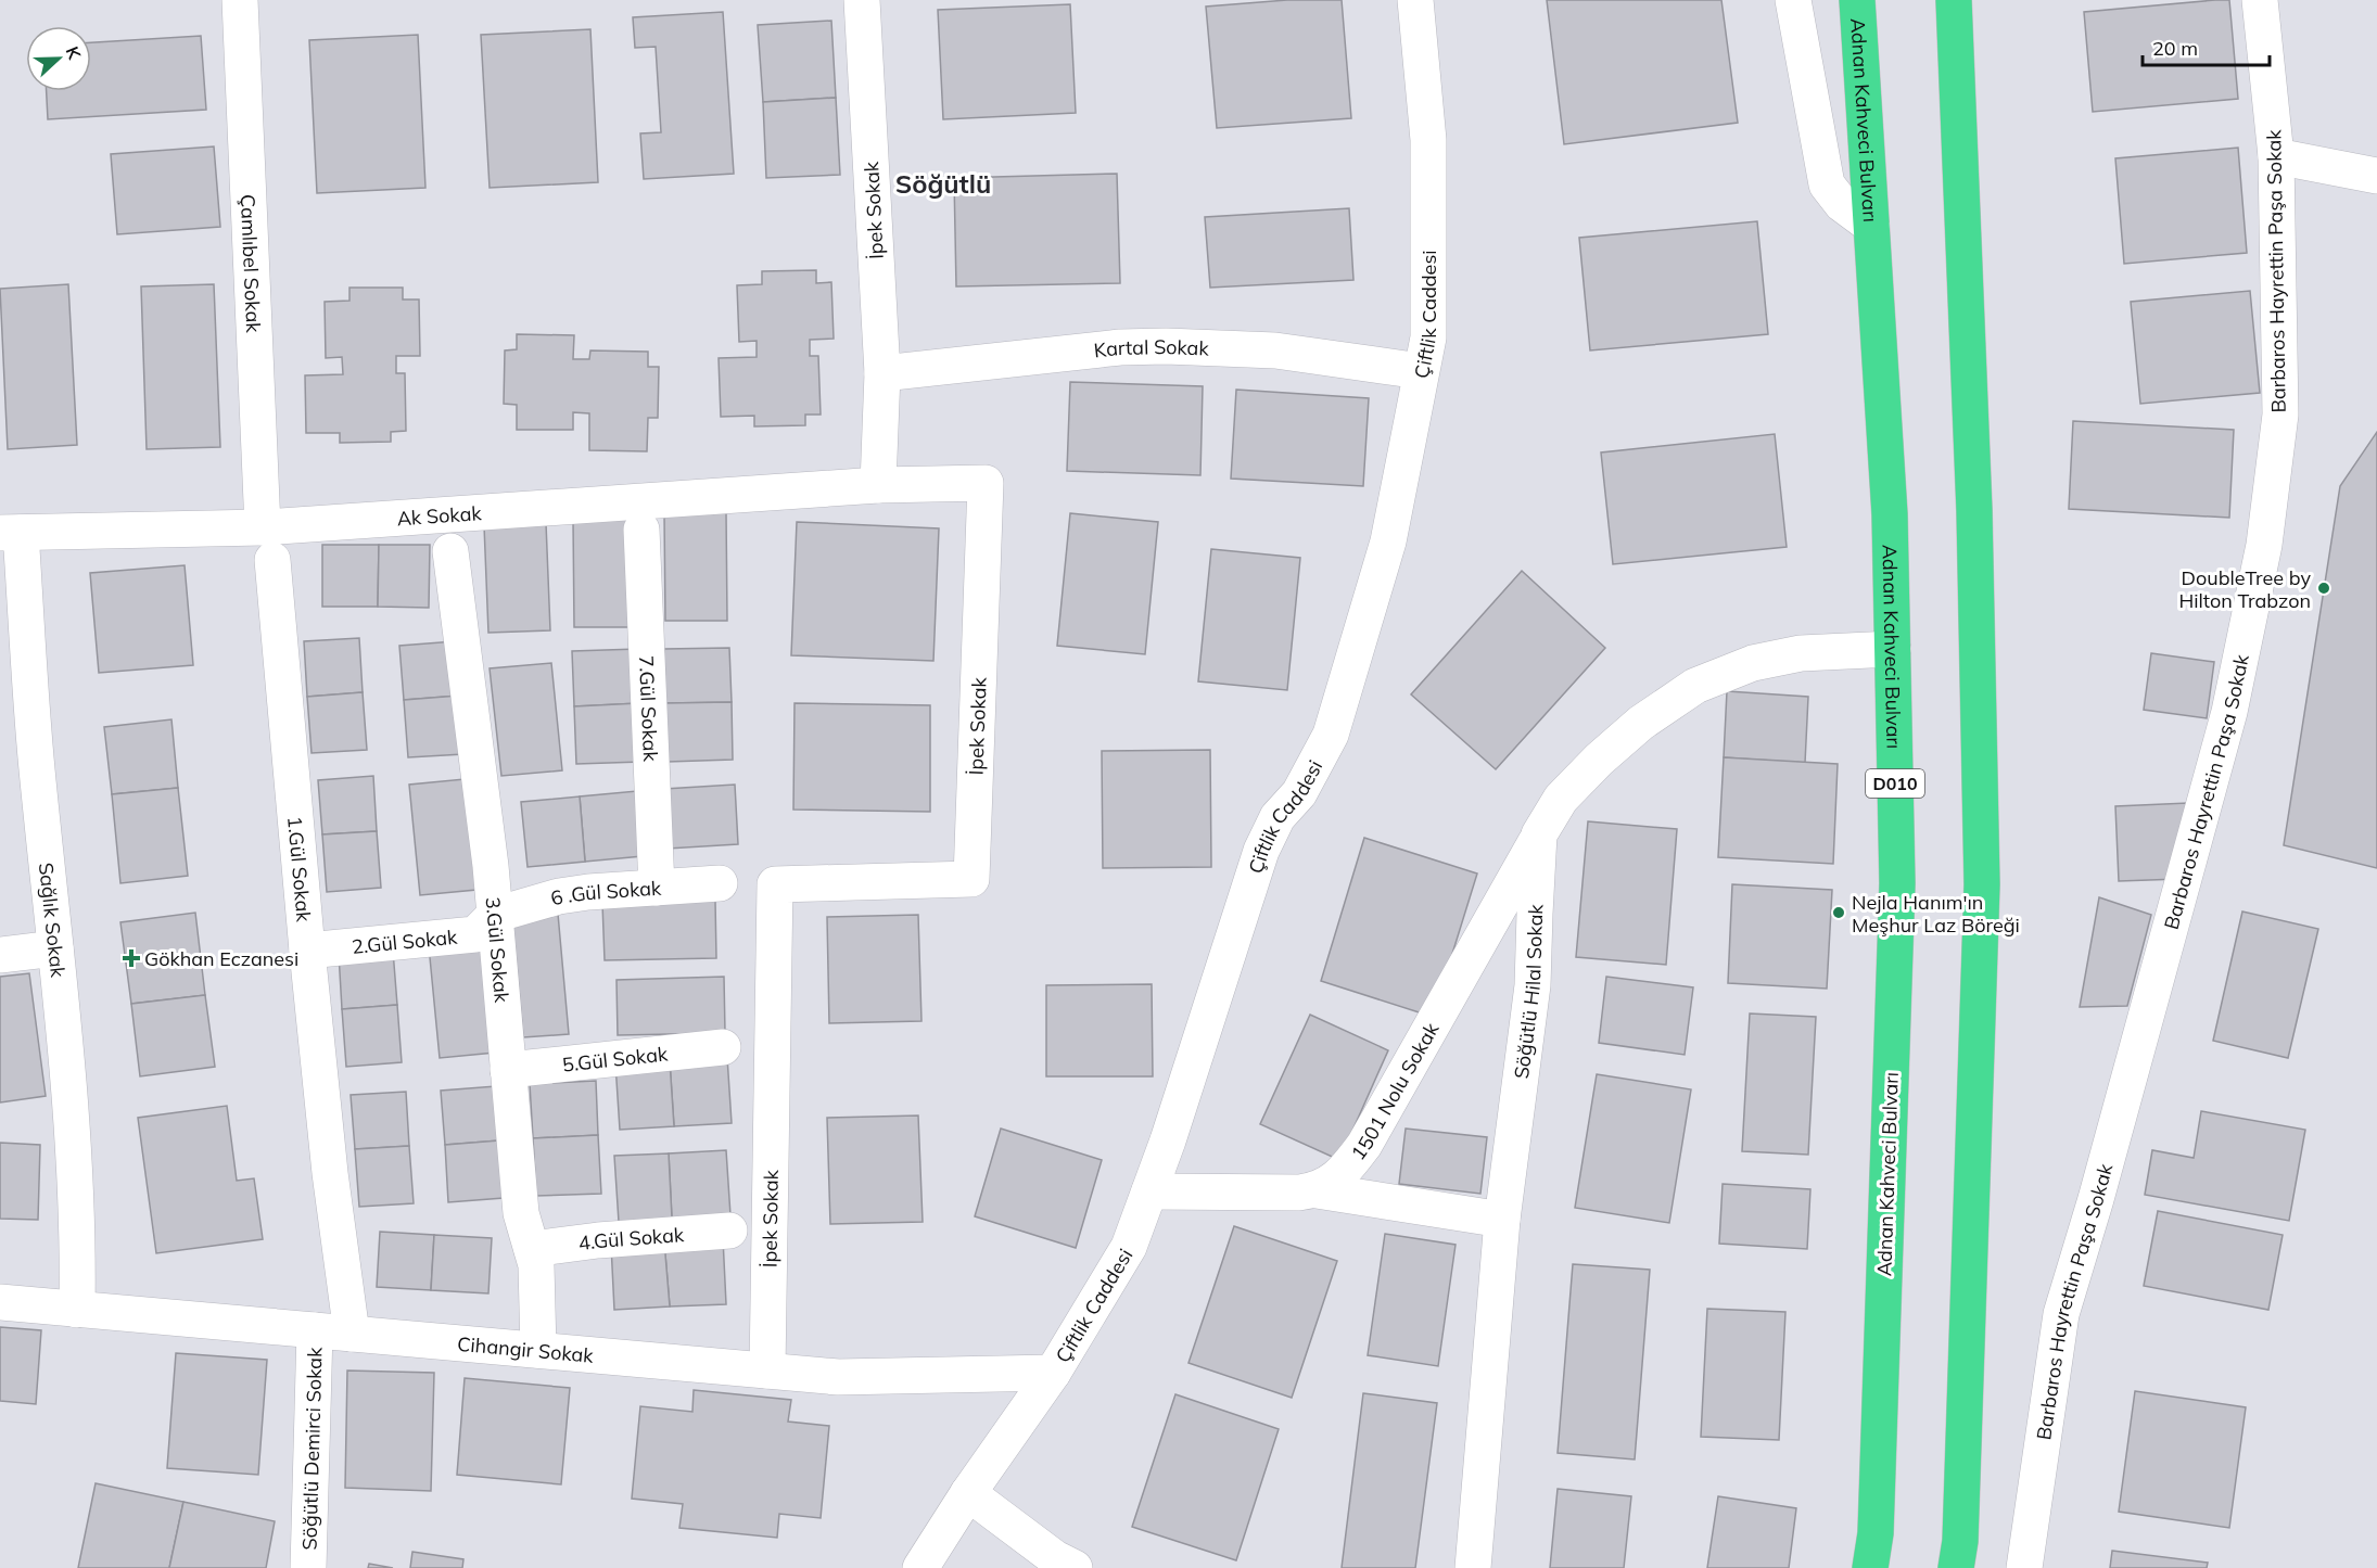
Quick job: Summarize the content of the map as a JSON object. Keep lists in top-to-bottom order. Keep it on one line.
{"streets":{"highway":["Adnan Kahveci Bulvarı","D010"],"street":["İpek Sokak","Çamlıbel Sokak","Barbaros Hayrettin Paşa Sokak","Çiftlik Caddesi","Kartal Sokak","Ak Sokak","7.Gül Sokak","1.Gül Sokak","6 .Gül Sokak","Sağlık Sokak","2.Gül Sokak","3.Gül Sokak","Söğütlü Hilal Sokak","5.Gül Sokak","1501 Nolu Sokak","4.Gül Sokak","Cihangir Sokak","Söğütlü Demirci Sokak"]},"crossings":[["Adnan Kahveci Bulvarı","Söğütlü Hilal Sokak"],["İpek Sokak","Kartal Sokak"],["İpek Sokak","Ak Sokak"],["İpek Sokak","Cihangir Sokak"],["Çamlıbel Sokak","Ak Sokak"],["Çamlıbel Sokak","1.Gül Sokak"],["Çiftlik Caddesi","Kartal Sokak"],["Çiftlik Caddesi","Cihangir Sokak"],["Ak Sokak","1.Gül Sokak"],["Ak Sokak","Sağlık Sokak"],["7.Gül Sokak","6 .Gül Sokak"],["1.Gül Sokak","2.Gül Sokak"],["1.Gül Sokak","Cihangir Sokak"],["6 .Gül Sokak","2.Gül Sokak"],["6 .Gül Sokak","3.Gül Sokak"],["Sağlık Sokak","Cihangir Sokak"],["2.Gül Sokak","3.Gül Sokak"],["3.Gül Sokak","5.Gül Sokak"],["3.Gül Sokak","4.Gül Sokak"],["3.Gül Sokak","Cihangir Sokak"],["Söğütlü Hilal Sokak","1501 Nolu Sokak"],["Cihangir Sokak","Söğütlü Demirci Sokak"]],"districts":["Söğütlü"],"places":{"other":["DoubleTree by Hilton Trabzon","Nejla Hanım'ın Meşhur Laz Böreği"],"health":["Gökhan Eczanesi"]},"scale_bar":"20 m","north":"right"}
